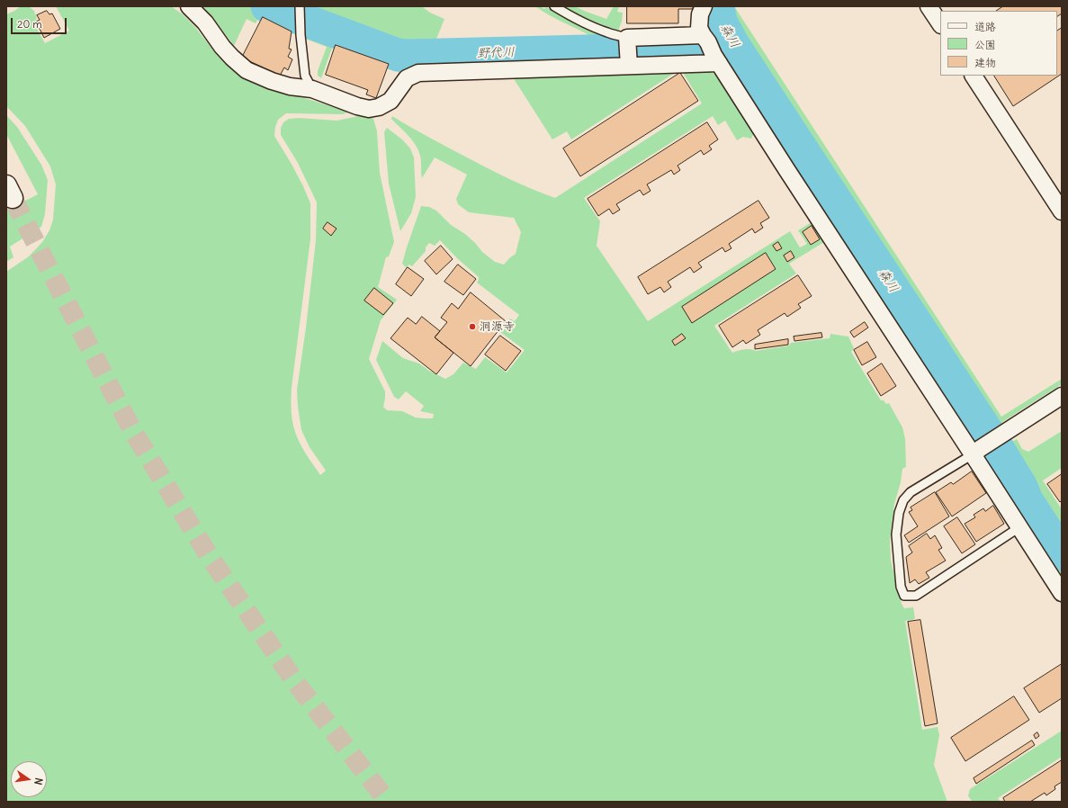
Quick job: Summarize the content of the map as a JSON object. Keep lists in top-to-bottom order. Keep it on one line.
{"water":["森川","野代川"],"places":["洞源寺"],"legend":["道路","公園","建物"],"scale_bar":"20 m","north":"right"}
